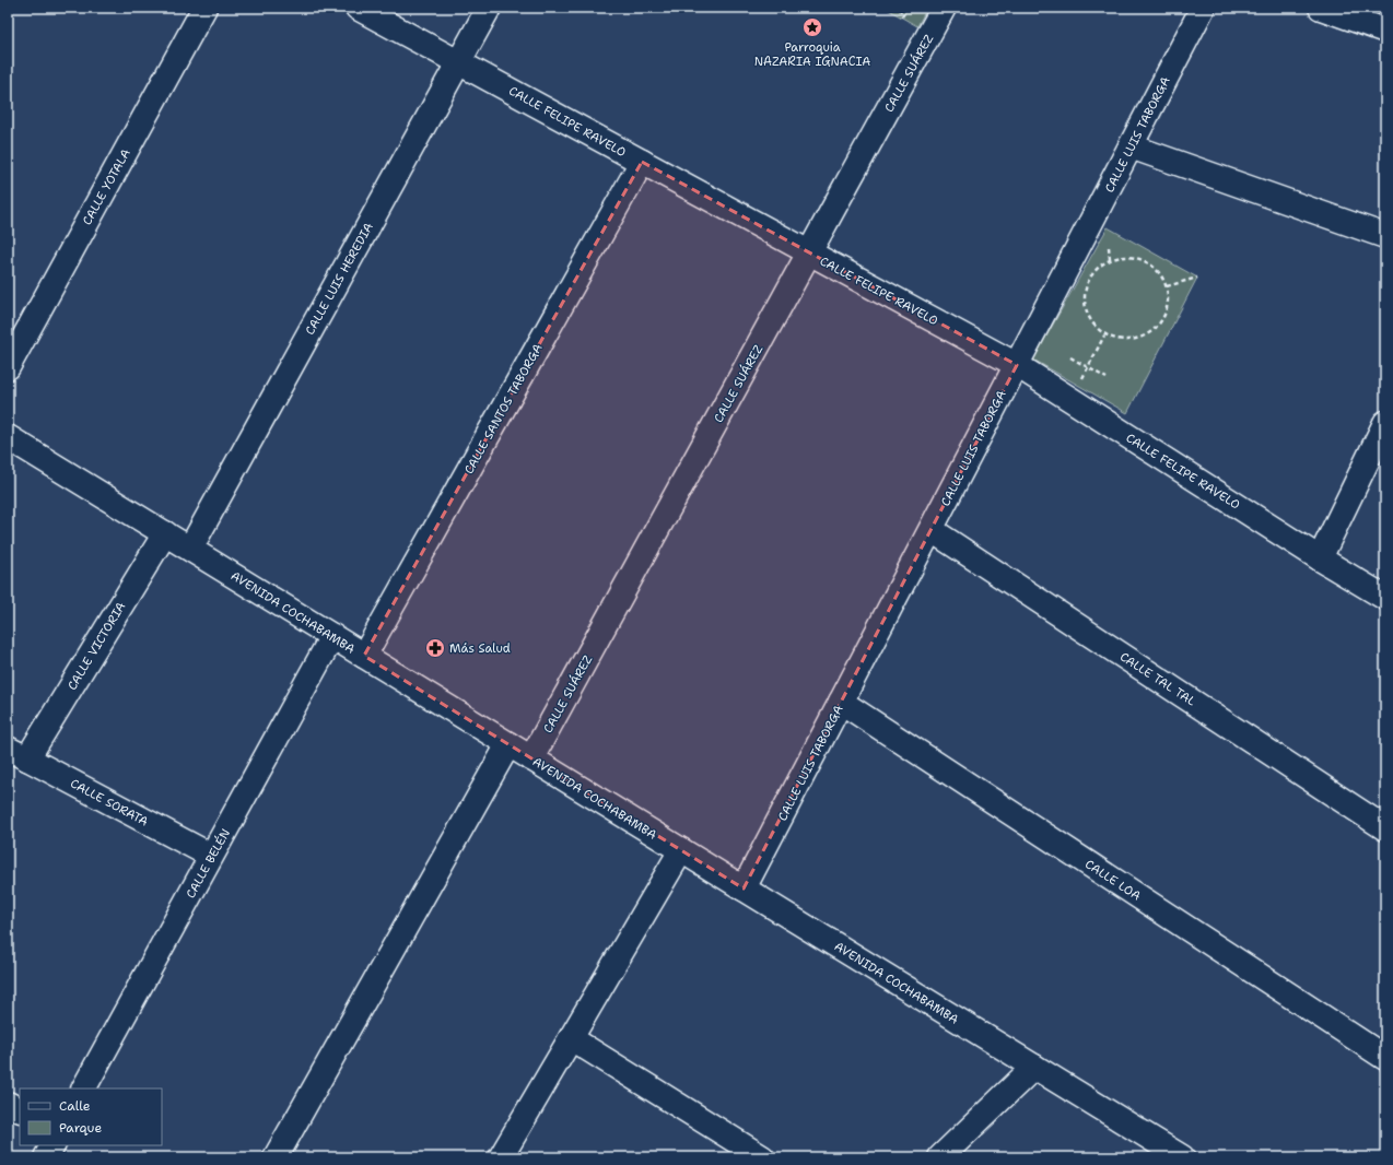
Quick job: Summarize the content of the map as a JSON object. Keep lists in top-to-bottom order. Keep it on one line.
{"streets":{"street":["CALLE SUÁREZ","CALLE FELIPE RAVELO","CALLE LUIS TABORGA","CALLE YOTALA","CALLE LUIS HEREDIA","CALLE SANTOS TABORGA","AVENIDA COCHABAMBA","CALLE VICTORIA","CALLE TAL TAL","CALLE SORATA","CALLE BELÉN","CALLE LOA"]},"crossings":[["CALLE SUÁREZ","CALLE FELIPE RAVELO"],["CALLE SUÁREZ","AVENIDA COCHABAMBA"],["CALLE FELIPE RAVELO","CALLE LUIS TABORGA"],["CALLE FELIPE RAVELO","CALLE LUIS HEREDIA"],["CALLE FELIPE RAVELO","CALLE SANTOS TABORGA"],["CALLE LUIS TABORGA","AVENIDA COCHABAMBA"],["CALLE LUIS TABORGA","CALLE TAL TAL"],["CALLE LUIS TABORGA","CALLE LOA"],["CALLE LUIS HEREDIA","AVENIDA COCHABAMBA"],["CALLE SANTOS TABORGA","AVENIDA COCHABAMBA"],["AVENIDA COCHABAMBA","CALLE VICTORIA"],["AVENIDA COCHABAMBA","CALLE BELÉN"],["CALLE VICTORIA","CALLE SORATA"],["CALLE SORATA","CALLE BELÉN"]],"places":{"place":["Parroquia NAZARIA IGNACIA"],"pharmacy":["Más Salud"]},"legend":["Calle","Parque"]}
